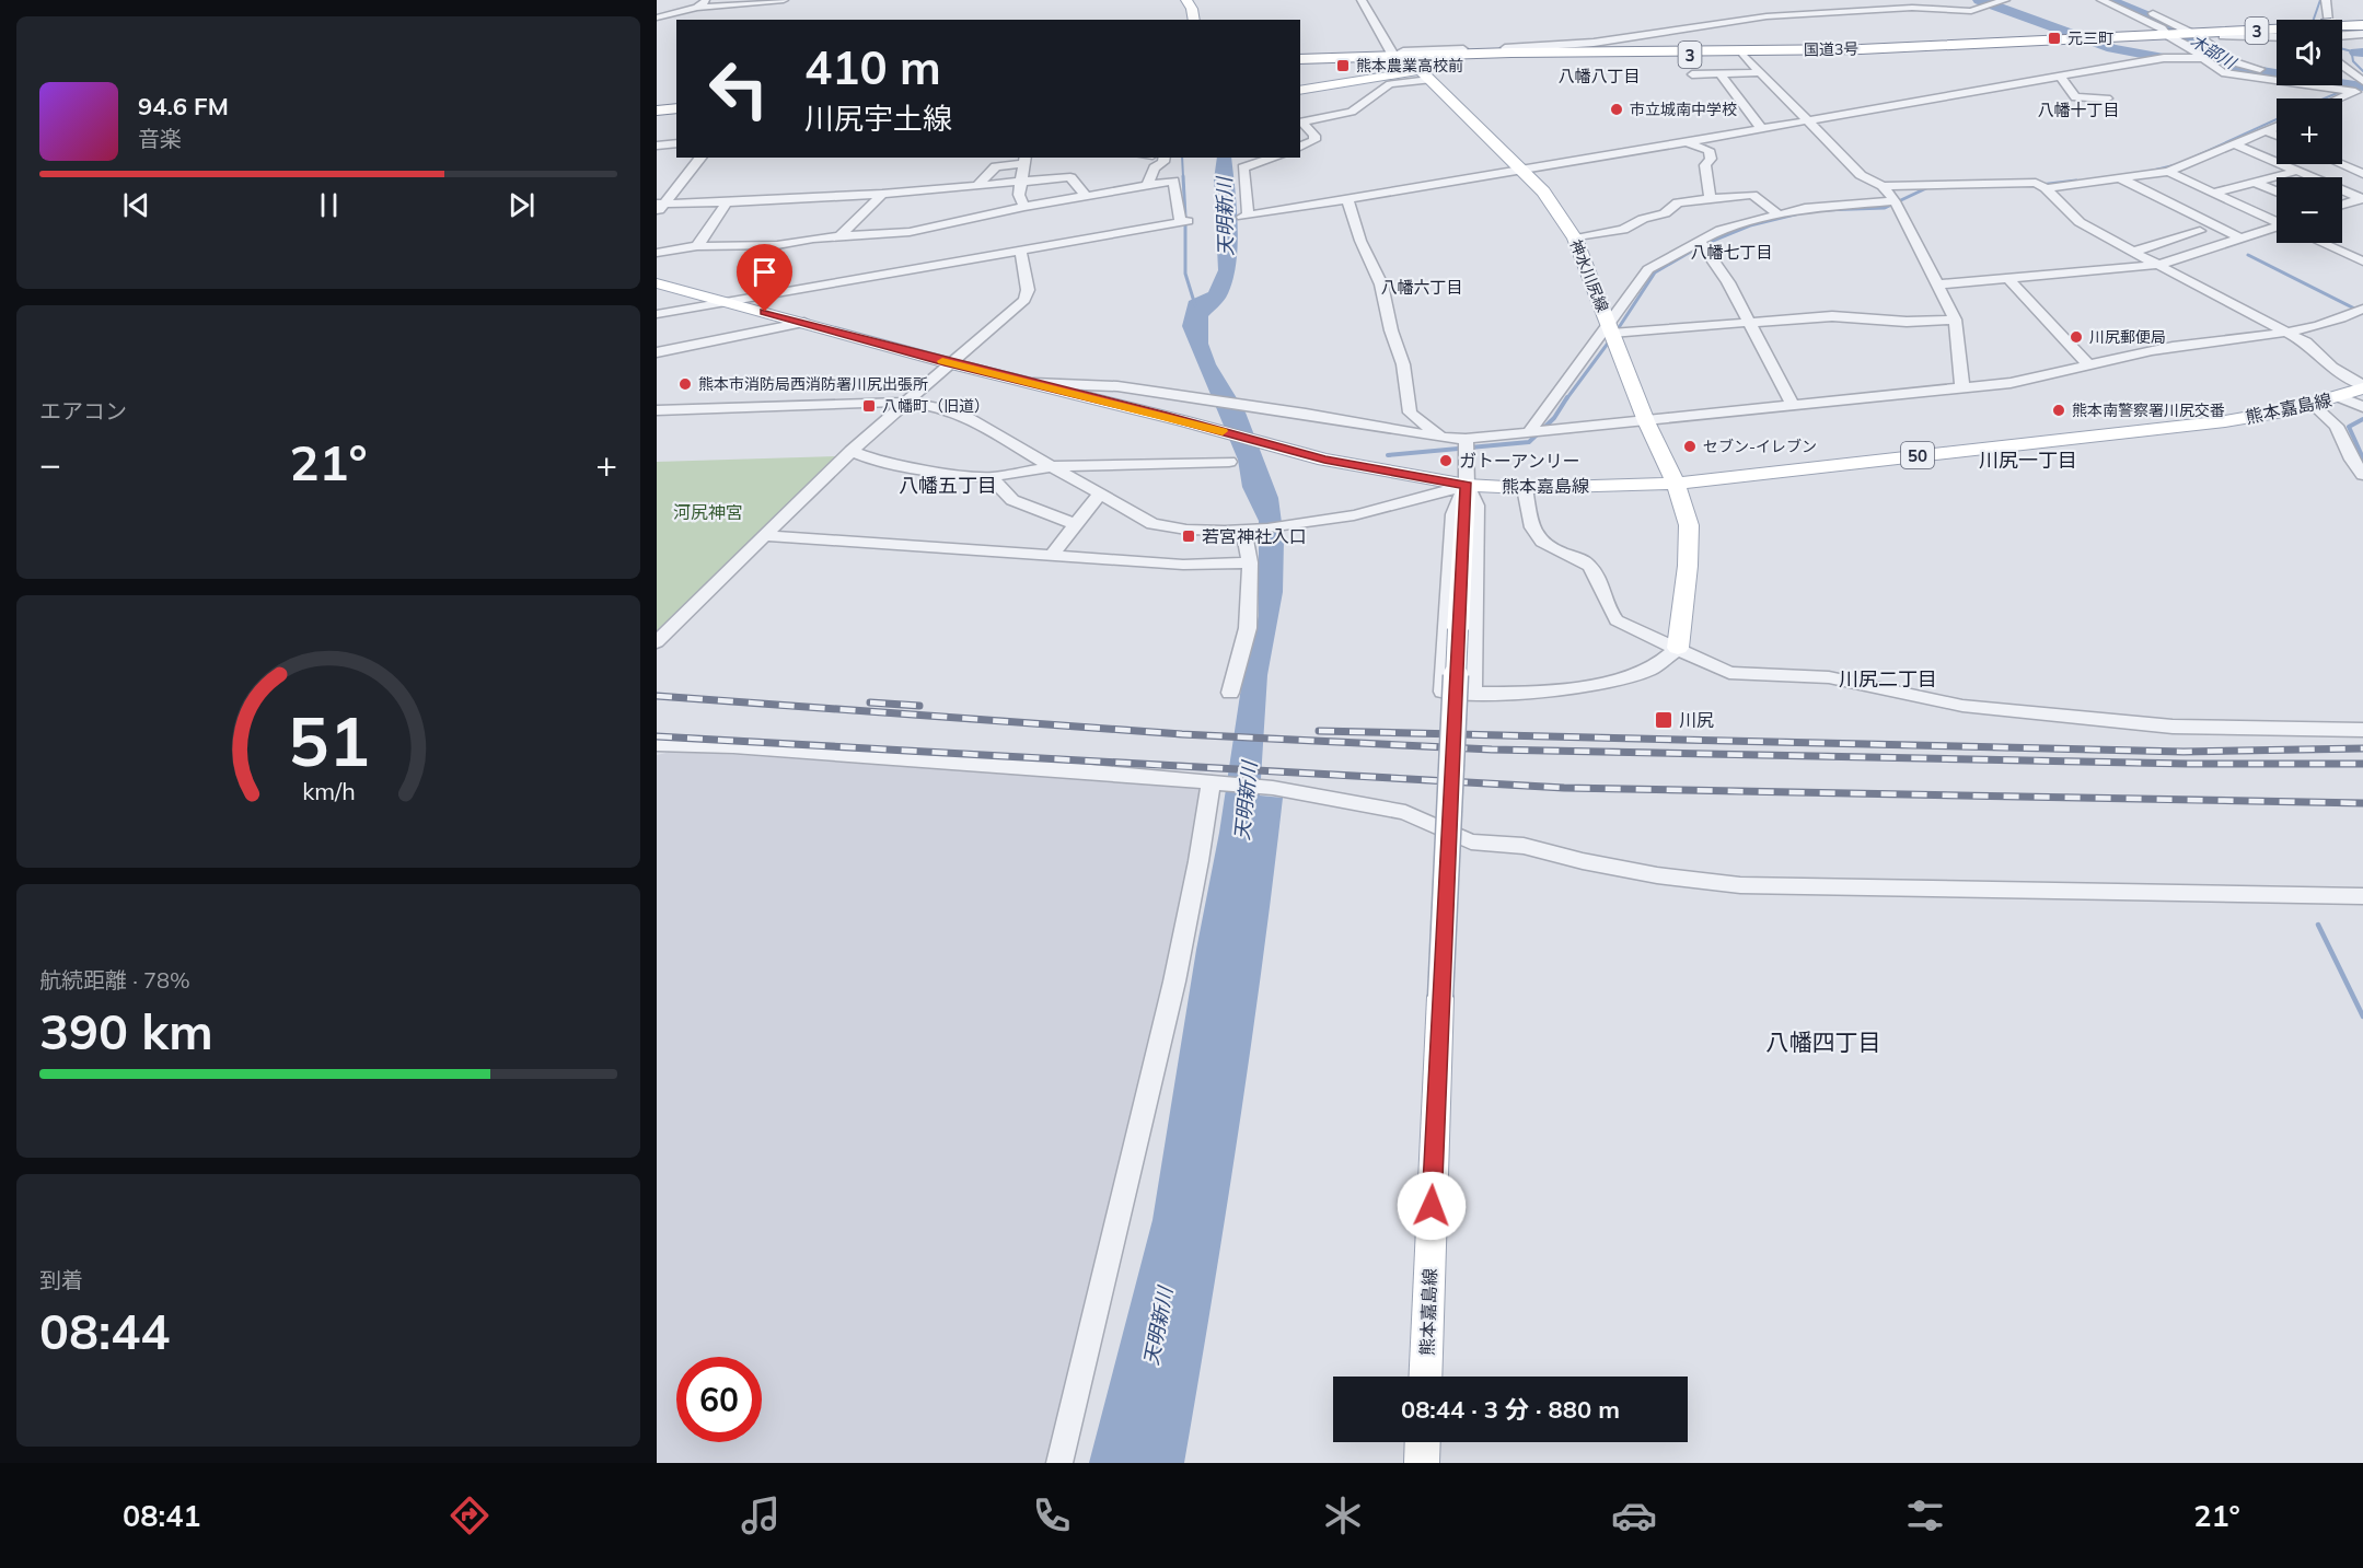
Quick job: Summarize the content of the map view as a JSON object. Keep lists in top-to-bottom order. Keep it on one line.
{"streets":{"highway":["3","国道3号"],"main road":["神水川尻線","熊本嘉島線","50"]},"crossings":[["神水川尻線","熊本嘉島線"]],"districts":["八幡八丁目","八幡十丁目","八幡七丁目","八幡六丁目","川尻一丁目","八幡五丁目","川尻二丁目","八幡四丁目"],"water":["木部川","天明新川"],"parks":["河尻神宮"],"places":{"transit":["元三町","熊本農業高校前","八幡町（旧道）","若宮神社入口","川尻"],"other":["市立城南中学校","川尻郵便局","熊本市消防局西消防署川尻出張所","熊本南警察署川尻交番","セブン-イレブン","ガトーアンリー"]},"page":{"map_buttons":["+","−"],"turn":["410 m","川尻宇土線"],"song":["94.6 FM","音楽"],"tile":["エアコン",["航続距離 · 78%","390 km"],["到着","08:44"]],"heat":["−","21°","+"],"limit":"60","trip":"08:44 · 3 分 · 880 m","tabs":["08:41","21°"],"gauge":["51","km/h"]}}
